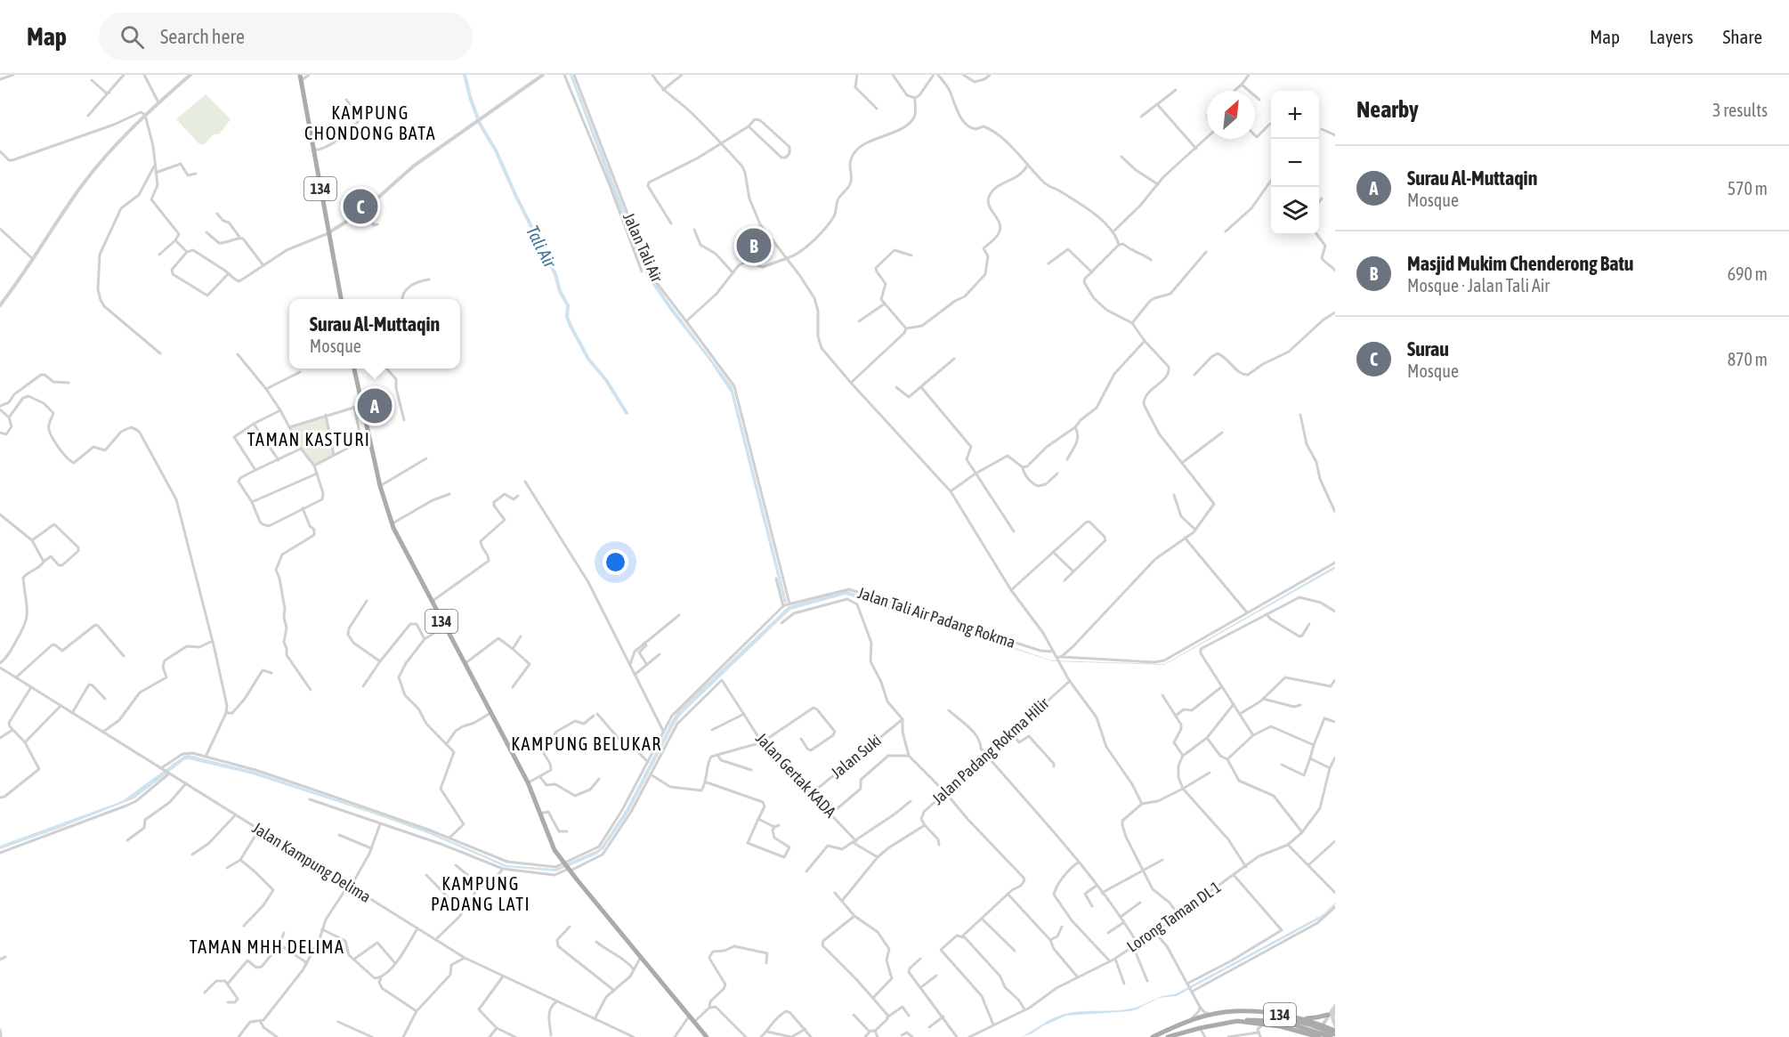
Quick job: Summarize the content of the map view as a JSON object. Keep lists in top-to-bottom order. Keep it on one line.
{"streets":{"main road":["134"],"street":["Jalan Tali Air","Jalan Tali Air Padang Rokma","Jalan Padang Rokma Hilir","Jalan Suki","Jalan Gertak KADA","Jalan Kampung Delima","Lorong Taman DL 1"]},"crossings":[["Jalan Tali Air","Jalan Tali Air Padang Rokma"],["Jalan Suki","Jalan Gertak KADA"]],"districts":["KAMPUNG CHONDONG BATA","TAMAN KASTURI","KAMPUNG BELUKAR","KAMPUNG PADANG LATI","TAMAN MHH DELIMA"],"water":["Tali Air"],"north":"top right","page":{"header":"Map","search":"Search here","nav":["Map","Layers","Share"],"heading":["Nearby","3 results"],"map_buttons":["+","−"],"list":[{"mark":"A","name":"Surau Al-Muttaqin","note":"Mosque","value":"570 m"},{"mark":"B","name":"Masjid Mukim Chenderong Batu","note":"Mosque · Jalan Tali Air","value":"690 m"},{"mark":"C","name":"Surau","note":"Mosque","value":"870 m"}],"pins":["C","B","A"],"popup":["Surau Al-Muttaqin","Mosque"]}}
